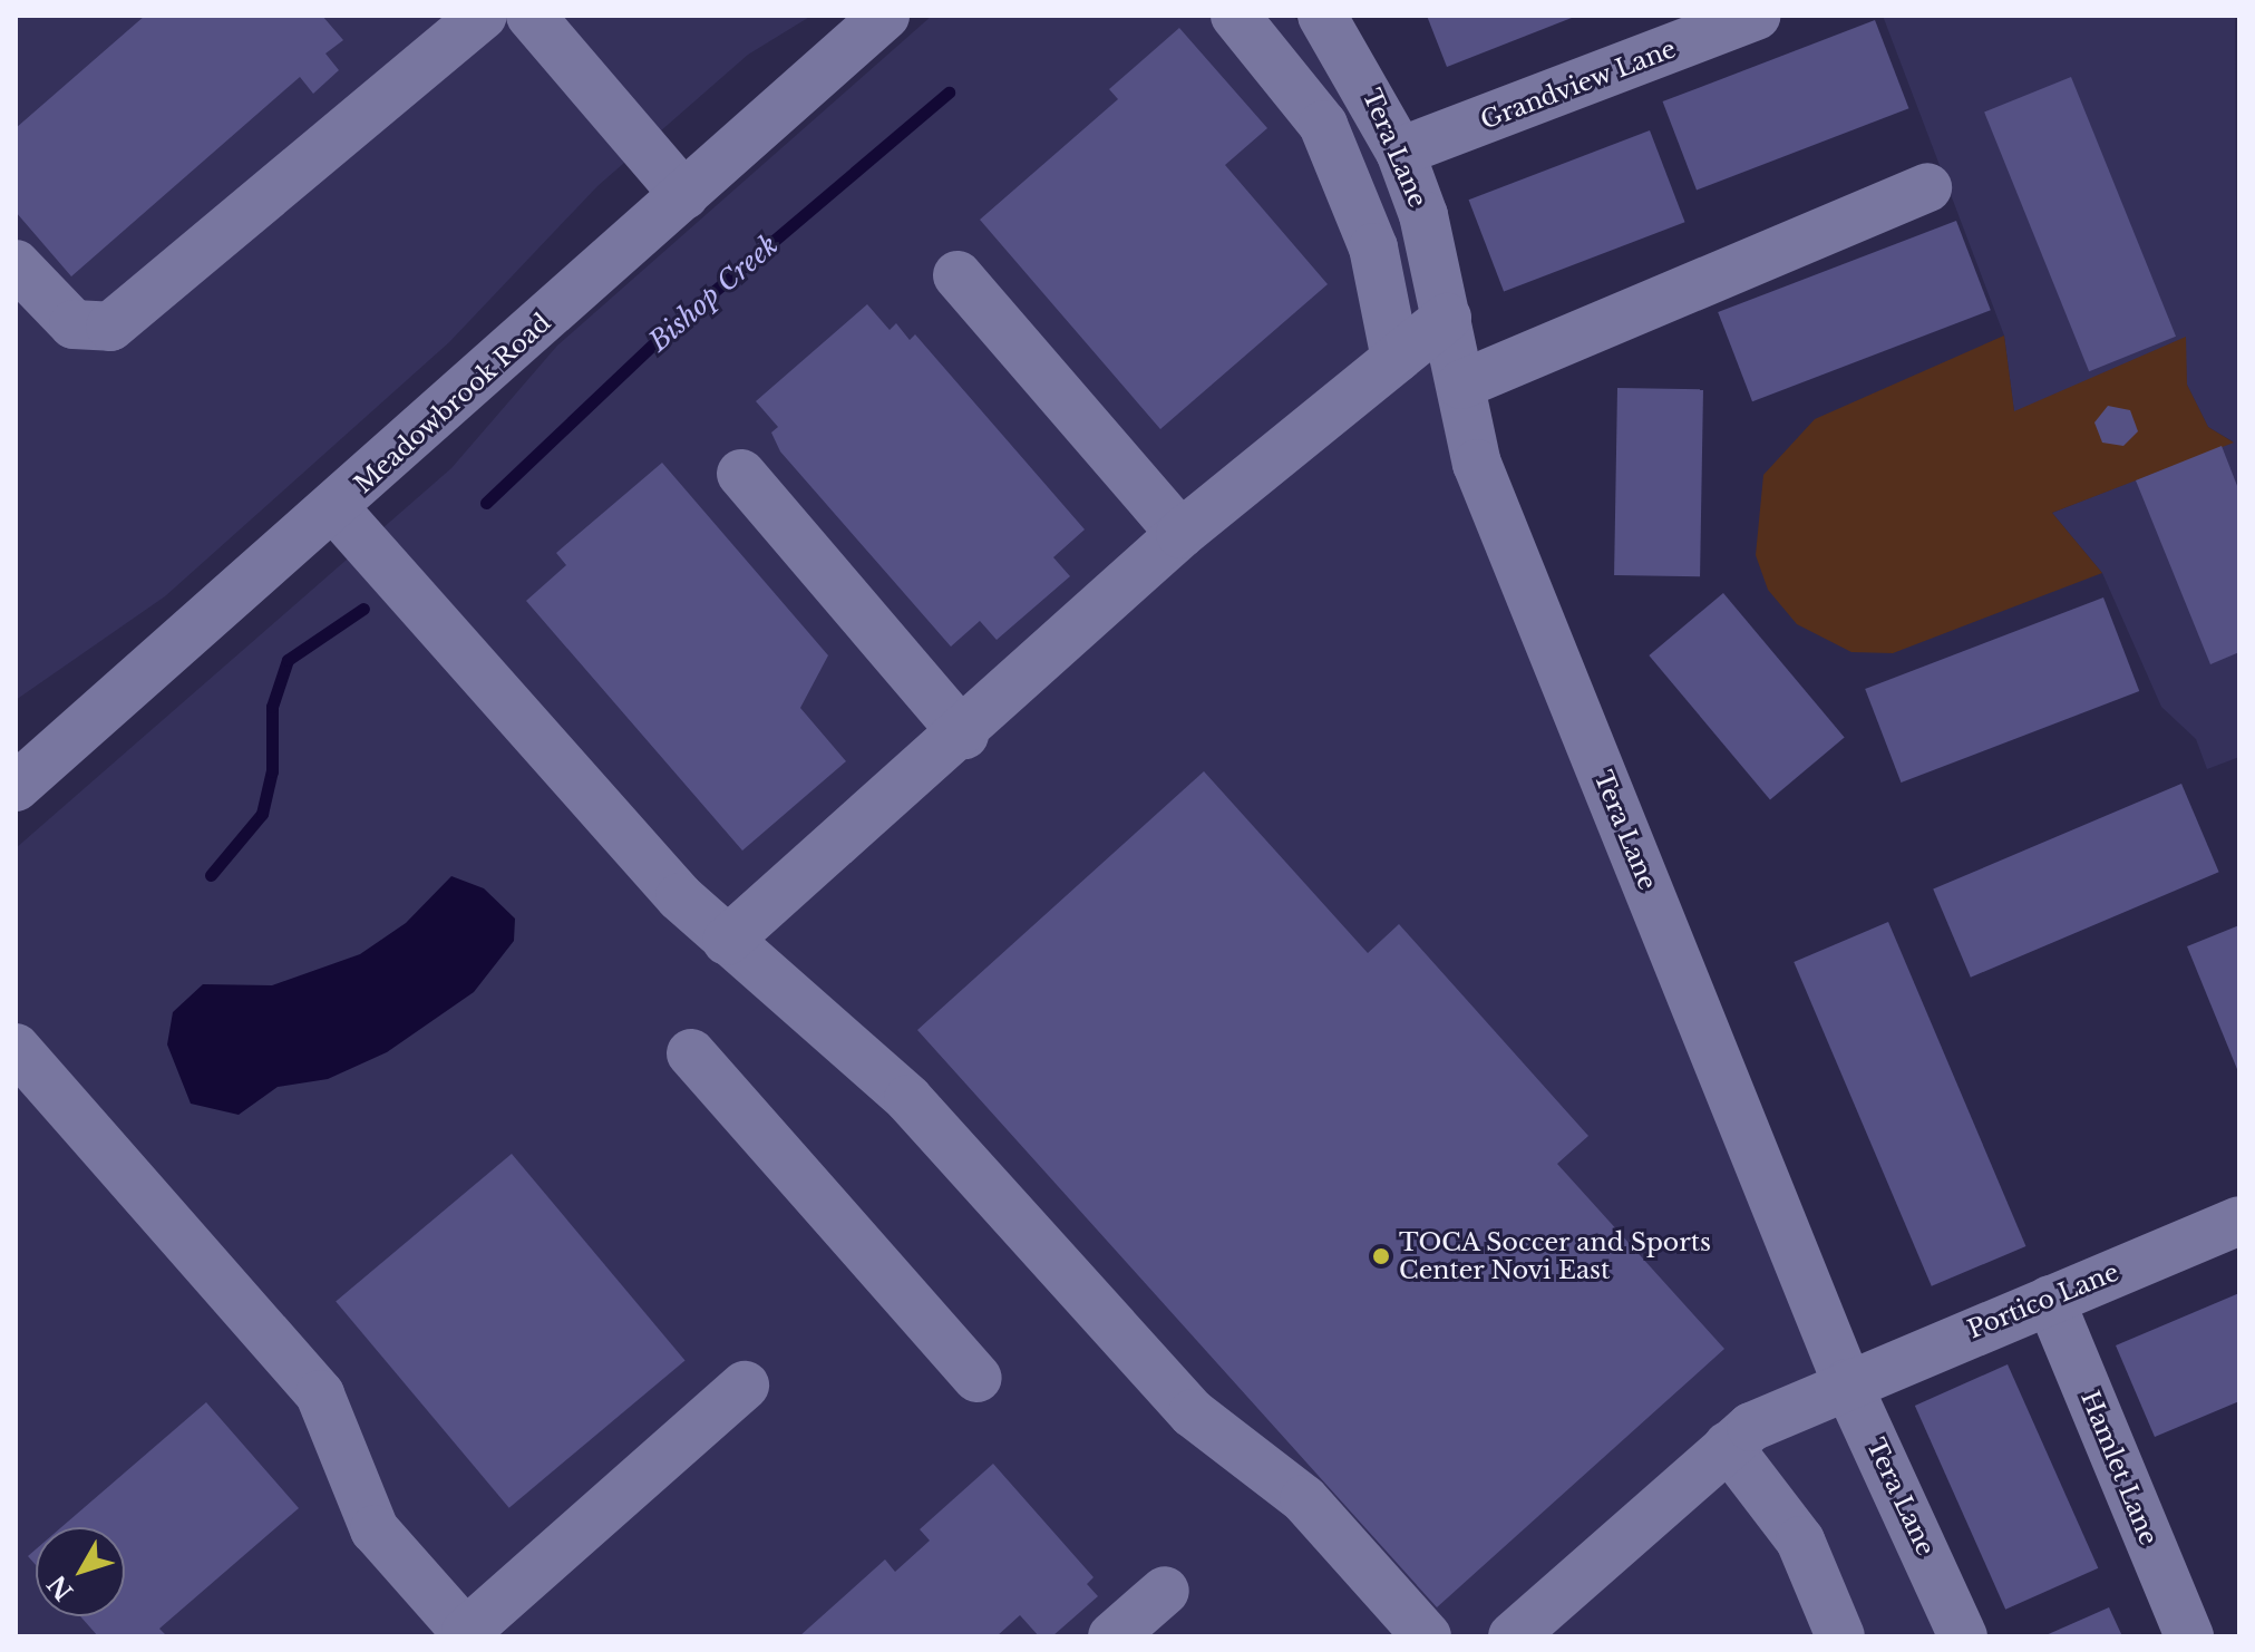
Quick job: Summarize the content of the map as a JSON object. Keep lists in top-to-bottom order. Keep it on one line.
{"streets":{"street":["Grandview Lane","Tera Lane","Meadowbrook Road","Portico Lane","Hamlet Lane"]},"crossings":[["Grandview Lane","Tera Lane"],["Tera Lane","Portico Lane"],["Portico Lane","Hamlet Lane"]],"water":["Bishop Creek"],"places":["TOCA Soccer and Sports Center Novi East"],"north":"bottom left"}
